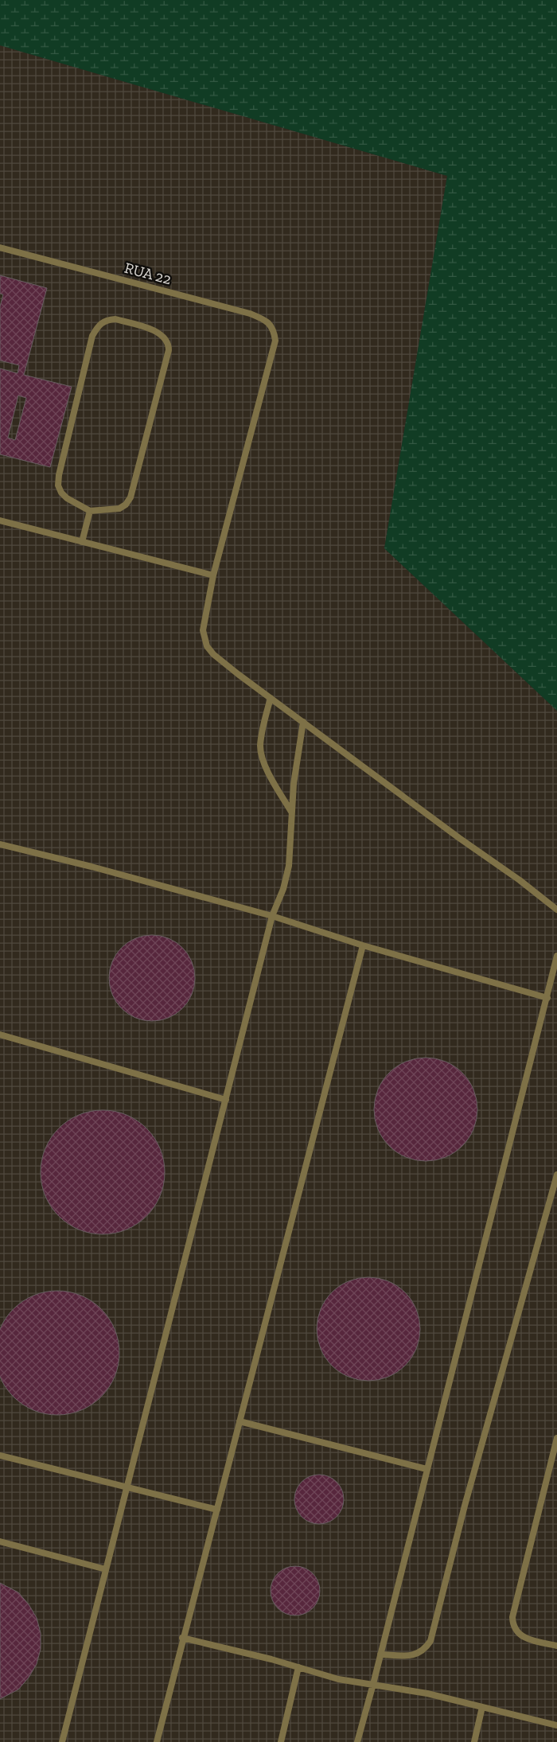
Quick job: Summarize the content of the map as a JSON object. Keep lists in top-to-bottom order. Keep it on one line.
{"streets":{"lane":["RUA 22"]}}
